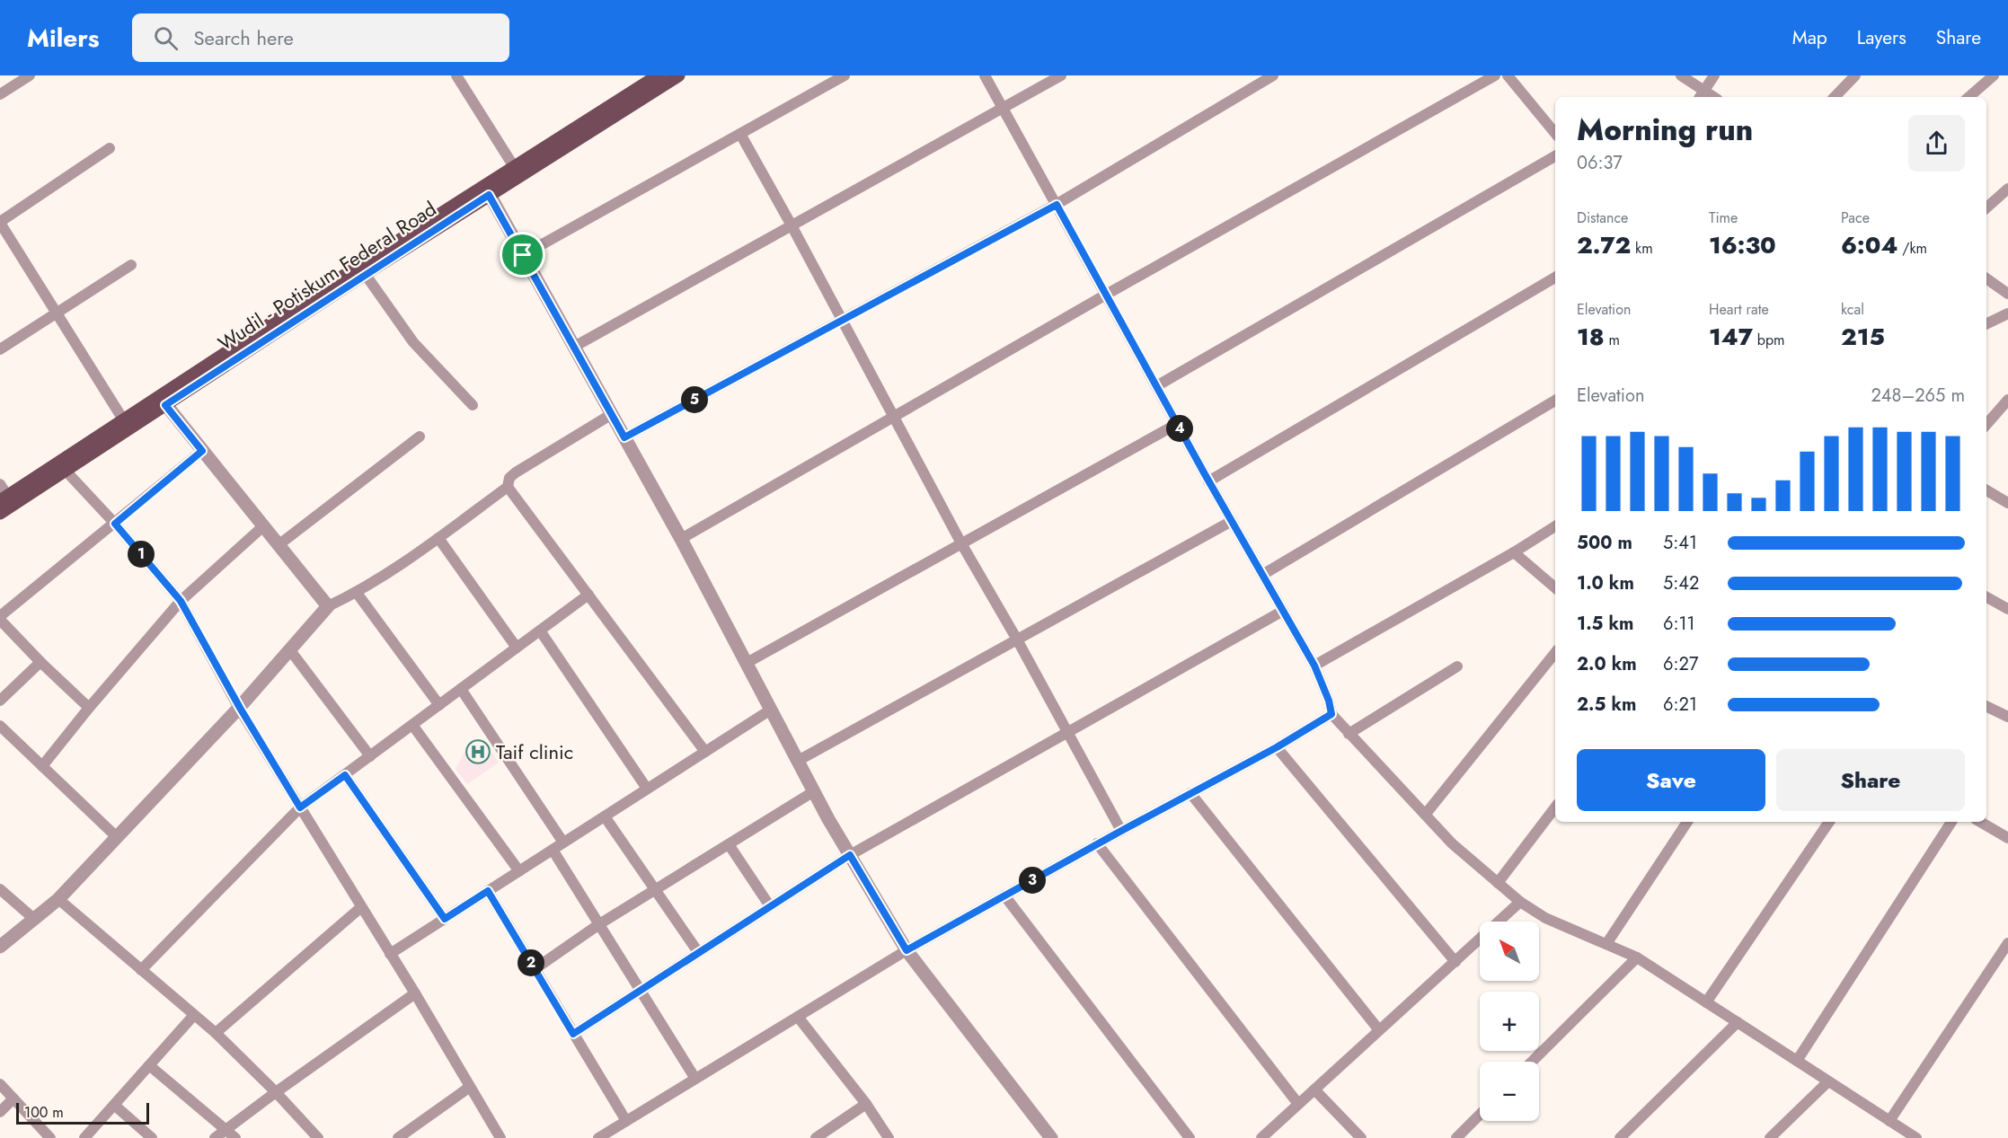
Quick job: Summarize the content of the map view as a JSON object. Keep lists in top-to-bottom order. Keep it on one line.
{"streets":{"main road":["Wudil - Potiskum Federal Road"]},"places":{"hospital":["Taif clinic"]},"scale_bar":"100 m","north":"top left","page":{"header":"Milers","search":"Search here","nav":["Map","Layers","Share"],"heading":["Morning run","06:37"],"stats":[["Distance","2.72 km"],["Time","16:30"],["Pace","6:04 /km"],["Elevation","18 m"],["Heart rate","147 bpm"],["kcal","215"]],"chart":["Elevation","248–265 m"],"pins":["5","4","1","3","2"],"list":[{"name":"500 m","note":"5:41"},{"name":"1.0 km","note":"5:42"},{"name":"1.5 km","note":"6:11"},{"name":"2.0 km","note":"6:27"},{"name":"2.5 km","note":"6:21"}],"buttons":["Save","Share"],"map_buttons":["+","−"],"scale":"100 m"}}
